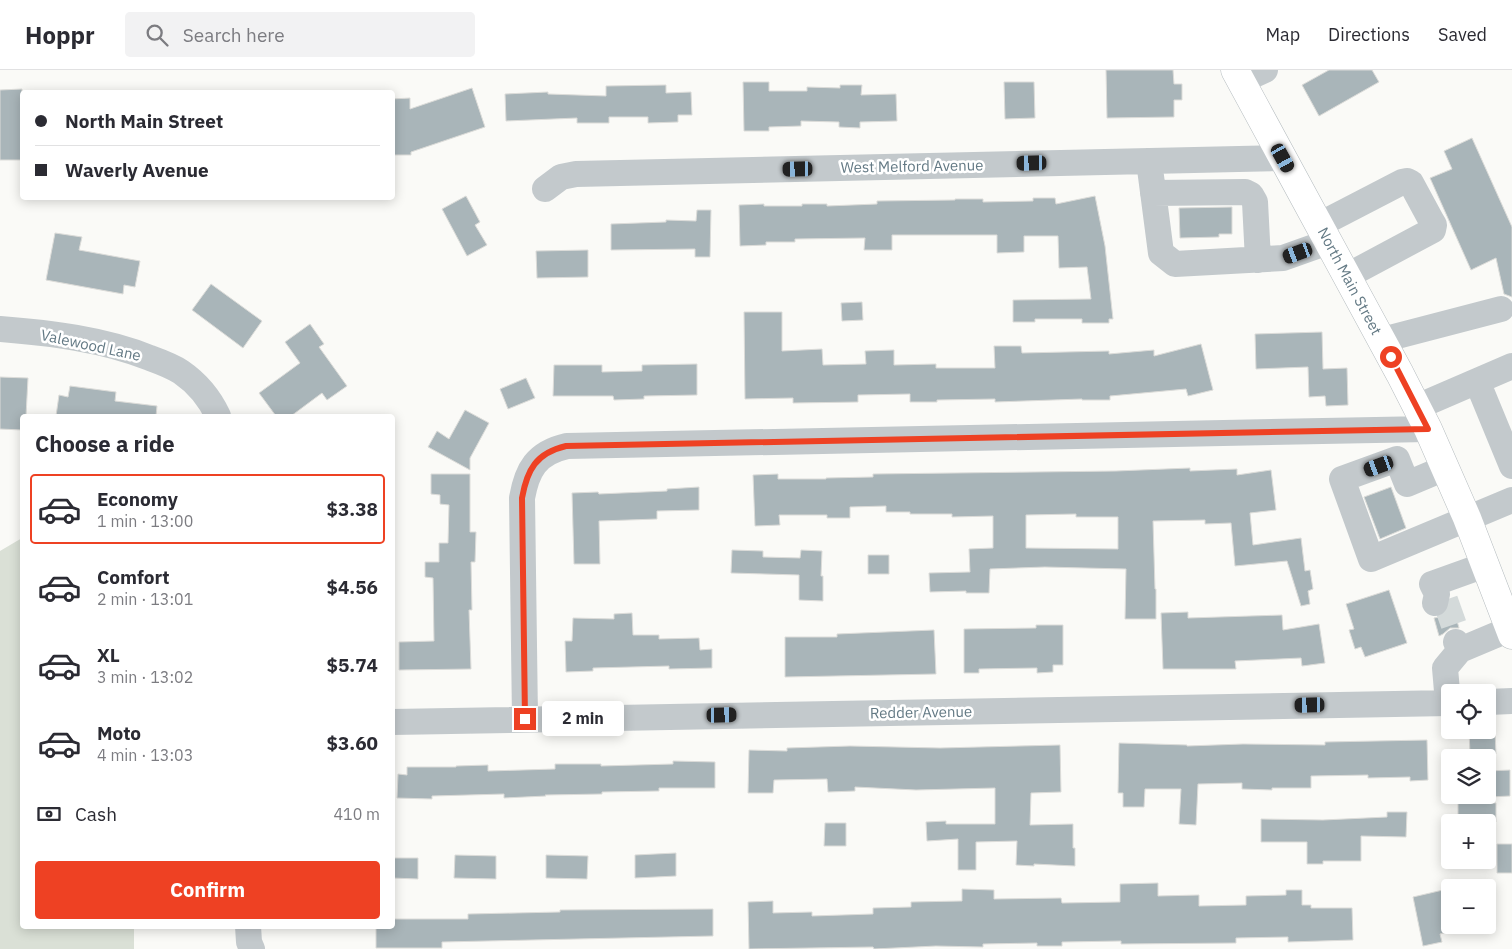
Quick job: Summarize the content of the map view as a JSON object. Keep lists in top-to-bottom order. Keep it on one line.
{"streets":{"main road":["North Main Street"],"street":["West Melford Avenue","Valewood Lane","Redder Avenue"]},"crossings":[["West Melford Avenue","North Main Street"]],"page":{"header":"Hoppr","search":"Search here","nav":["Map","Directions","Saved"],"banner":["North Main Street","Waverly Avenue"],"heading":"Choose a ride","list":[{"name":"Economy","note":"1 min · 13:00","value":"$3.38"},{"name":"Comfort","note":"2 min · 13:01","value":"$4.56"},{"name":"XL","note":"3 min · 13:02","value":"$5.74"},{"name":"Moto","note":"4 min · 13:03","value":"$3.60"}],"map_buttons":["+","−"],"bubble":"2 min","pay":["Cash","410 m"],"buttons":"Confirm"}}
